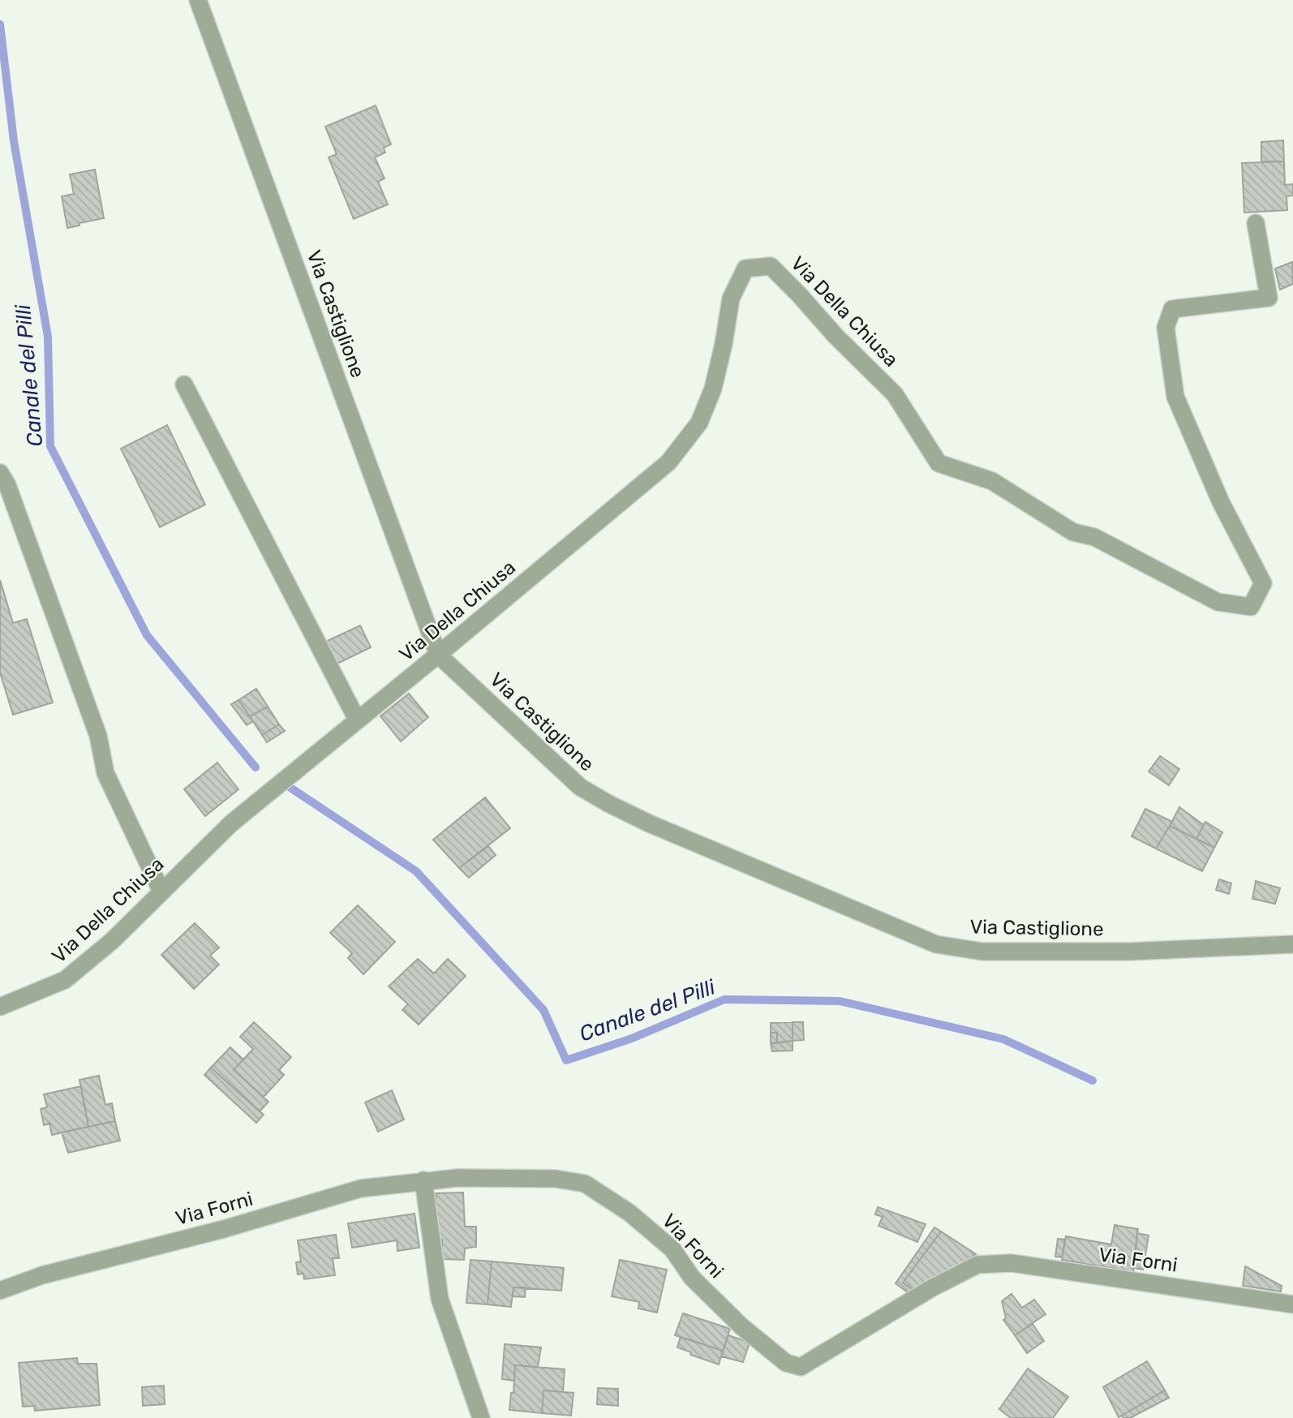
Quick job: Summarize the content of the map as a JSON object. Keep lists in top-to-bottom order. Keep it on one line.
{"streets":{"street":["Via Della Chiusa","Via Castiglione","Via Forni"]},"crossings":[["Via Della Chiusa","Via Castiglione"]],"water":["Canale del Pilli"]}
